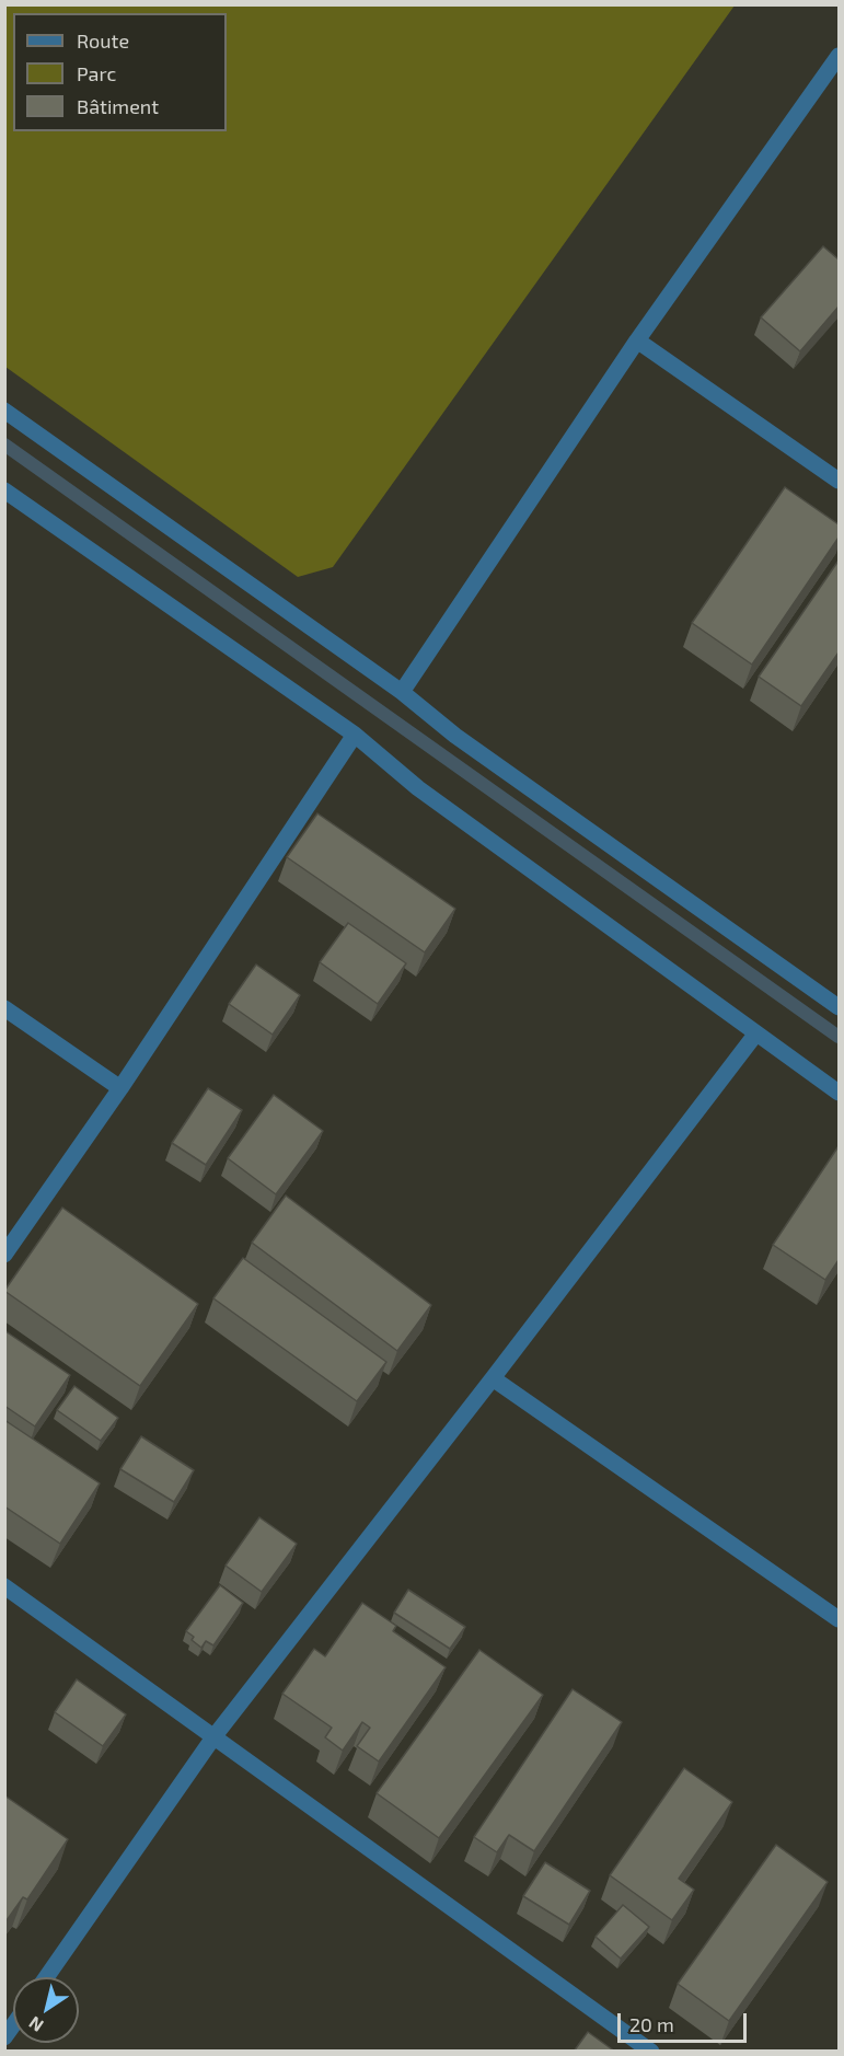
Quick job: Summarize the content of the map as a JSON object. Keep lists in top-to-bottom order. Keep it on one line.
{"legend":["Route","Parc","Bâtiment"],"scale_bar":"20 m","north":"bottom left"}
